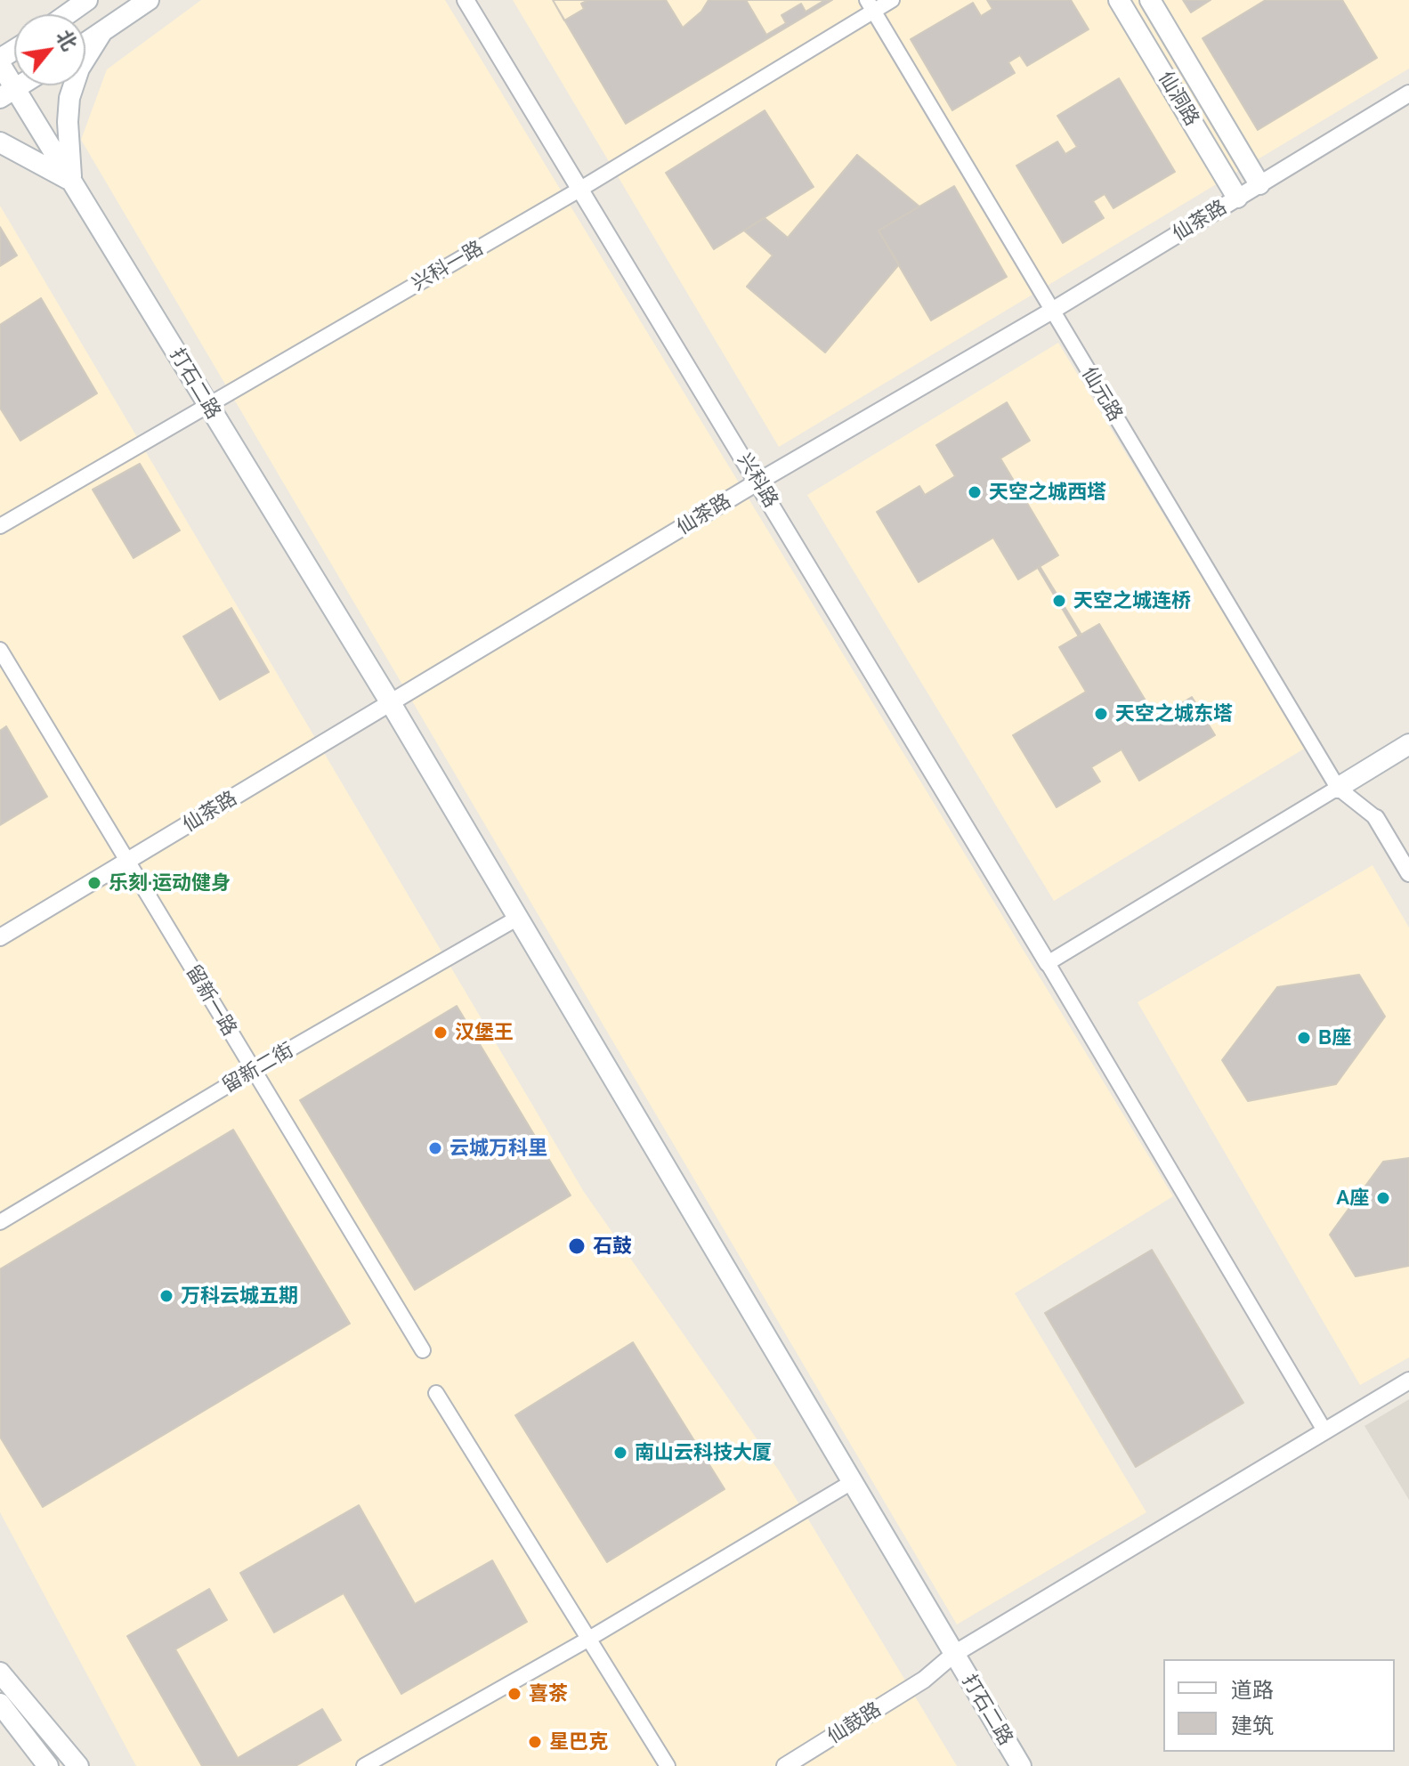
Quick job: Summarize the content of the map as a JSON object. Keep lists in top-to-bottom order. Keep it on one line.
{"streets":{"main road":["仙洞路","打石二路"],"street":["仙茶路","兴科一路","仙元路","兴科路","留新一路","留新二街","仙鼓路"]},"crossings":[["仙洞路","仙茶路"],["仙茶路","打石二路"],["仙茶路","仙元路"],["仙茶路","兴科路"],["仙茶路","留新一路"],["兴科一路","打石二路"],["兴科一路","仙元路"],["兴科一路","兴科路"],["打石二路","留新二街"],["打石二路","仙鼓路"],["留新一路","留新二街"]],"places":["天空之城西塔","天空之城连桥","天空之城东塔","乐刻·运动健身","汉堡王","B座","云城万科里","A座","石鼓","万科云城五期","南山云科技大厦","喜茶","星巴克"],"legend":["道路","建筑"],"north":"top right"}
